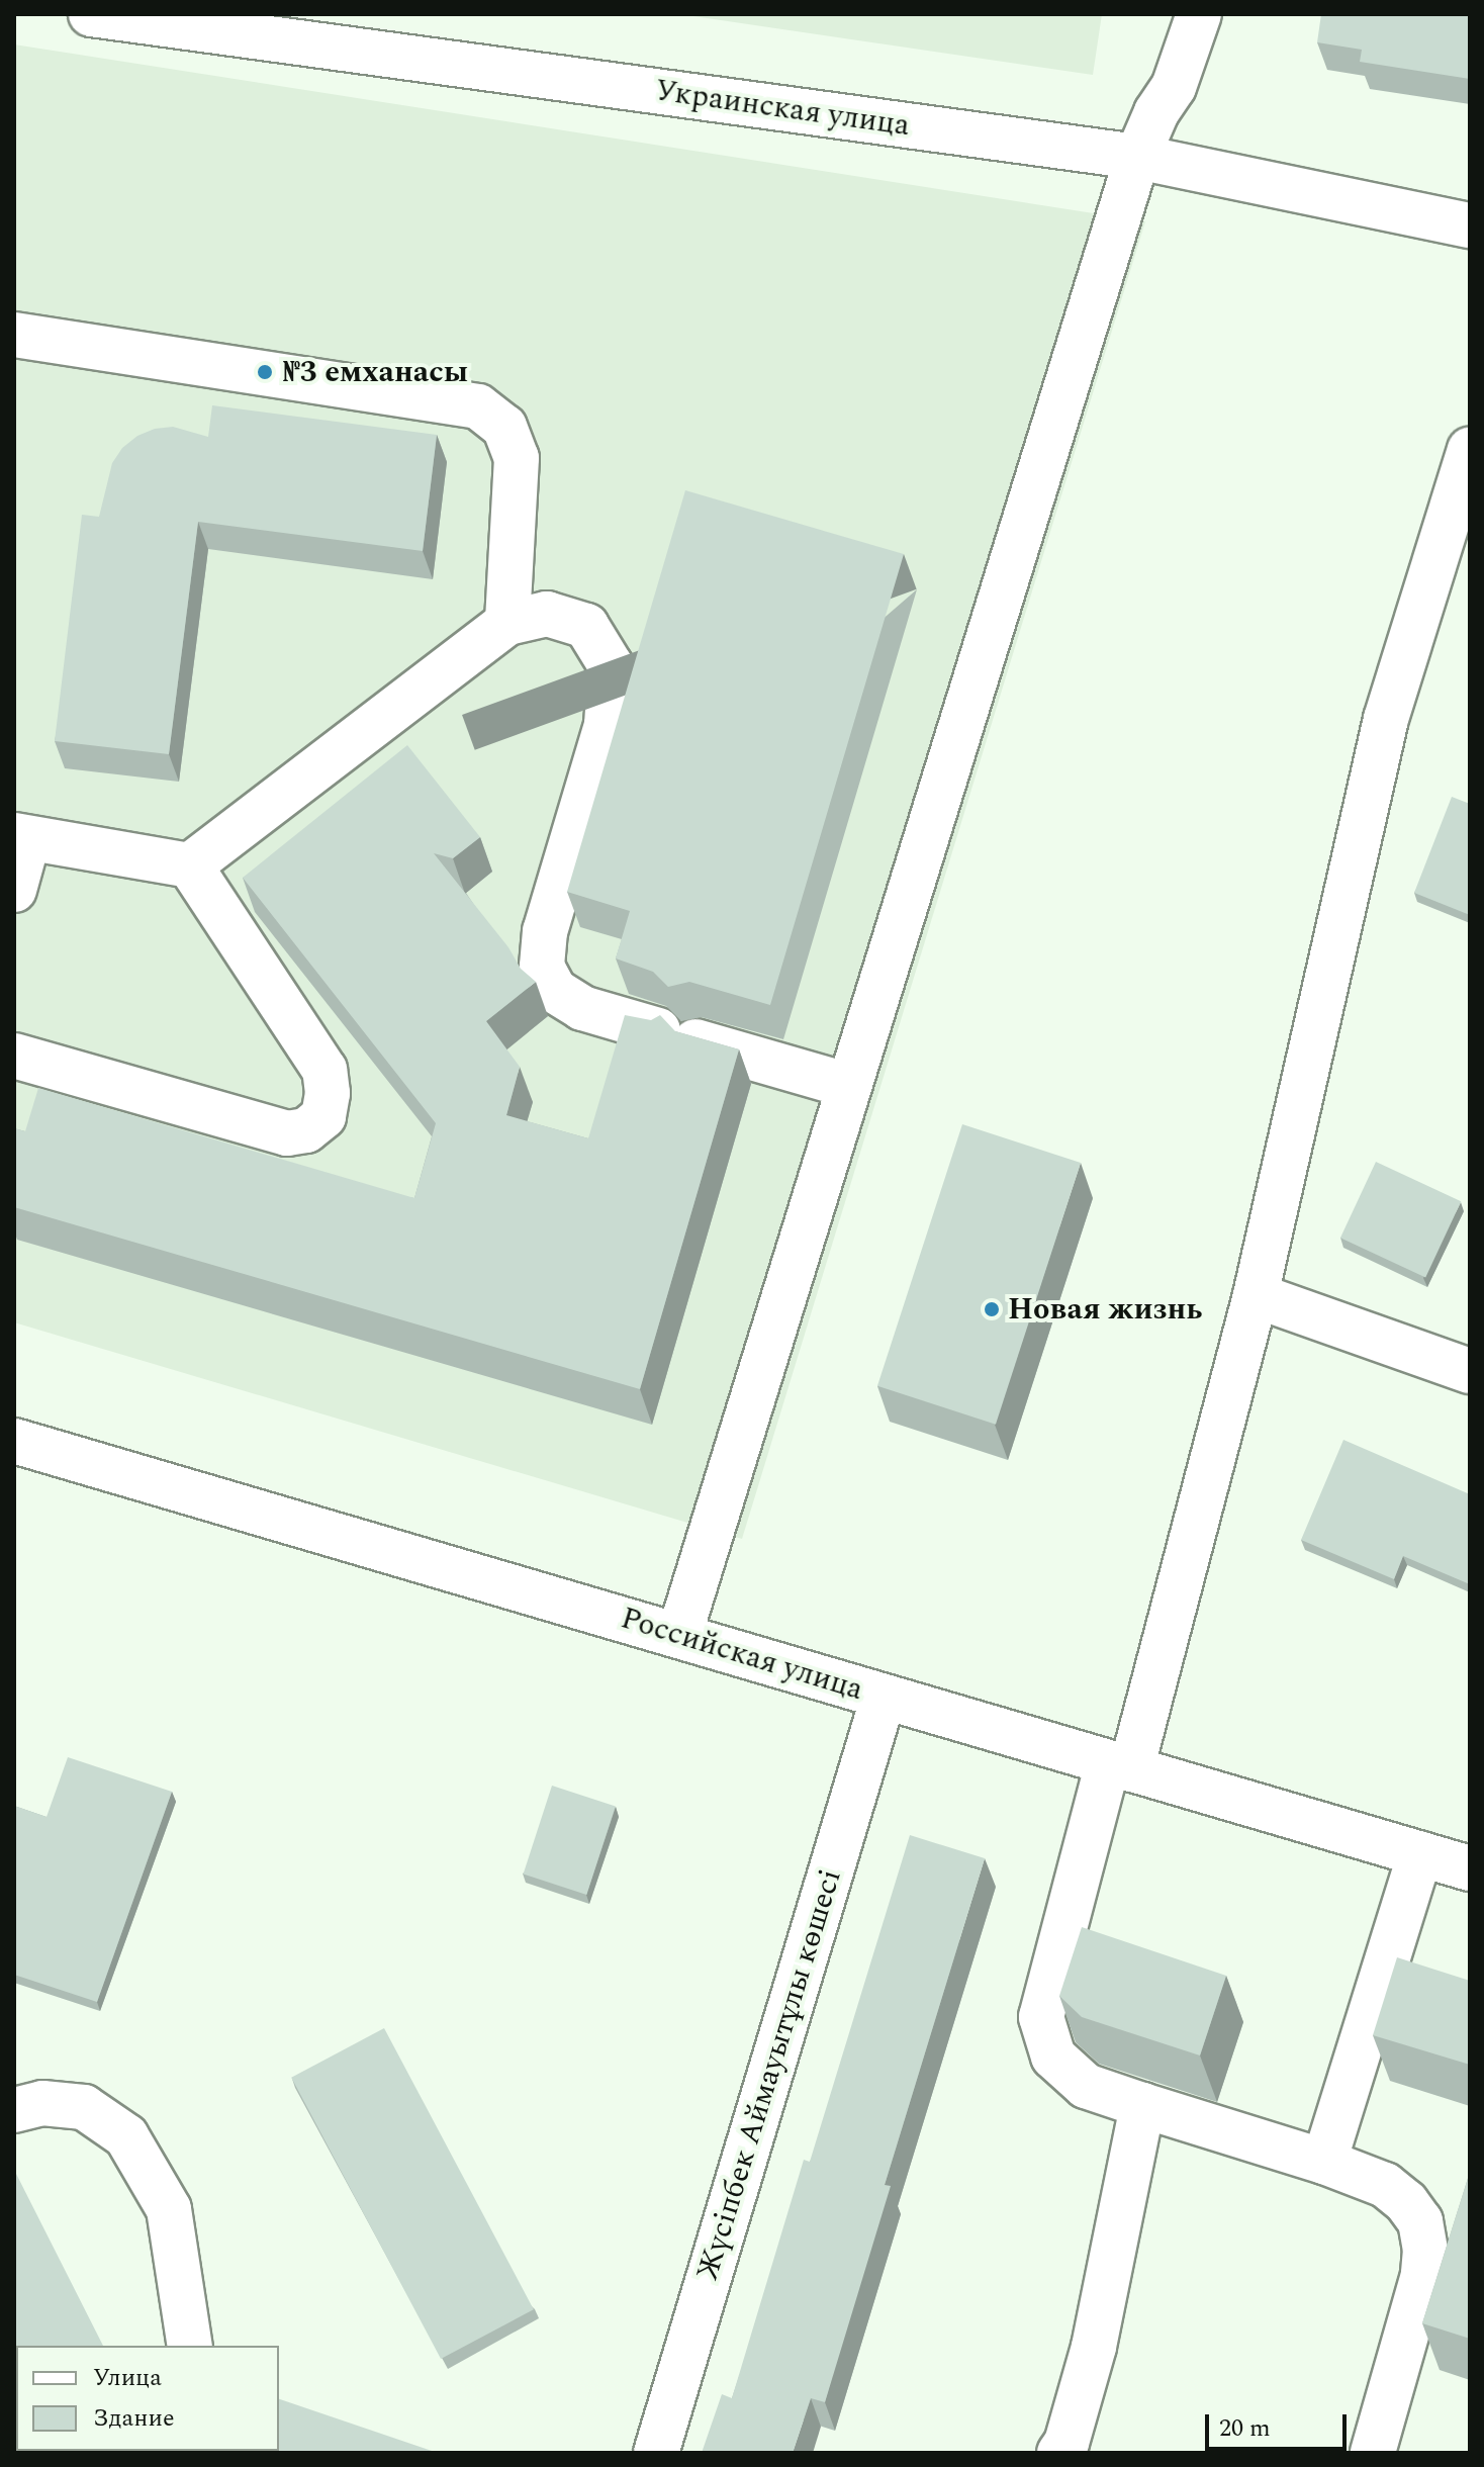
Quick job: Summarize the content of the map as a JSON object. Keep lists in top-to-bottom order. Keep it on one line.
{"streets":{"street":["Украинская улица","Российская улица","Жүсіпбек Аймауытұлы көшесі"]},"crossings":[["Российская улица","Жүсіпбек Аймауытұлы көшесі"]],"places":["№3 емханасы","Новая жизнь"],"legend":["Улица","Здание"],"scale_bar":"20 m"}
